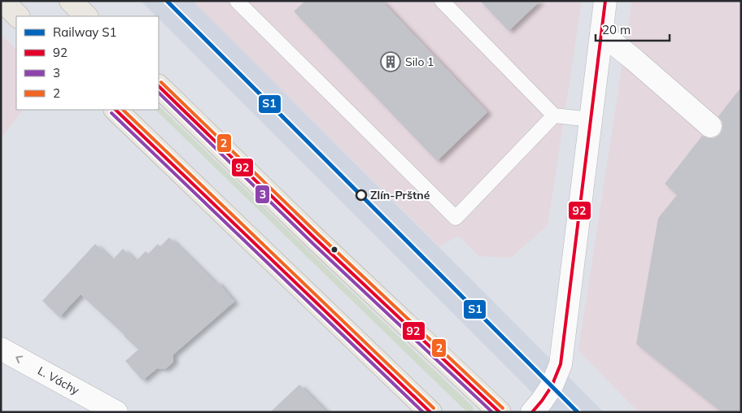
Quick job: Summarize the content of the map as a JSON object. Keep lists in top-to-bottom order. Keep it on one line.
{"streets":{"street":["L. Váchy"]},"one_way":["L. Váchy"],"places":{"building":["Silo 1"],"other":["Zlín-Prštné"]},"lines":["rail line S1","transit line 92","transit line 2","transit line 3"],"legend":["Railway S1","92","3","2"],"scale_bar":"20 m"}
